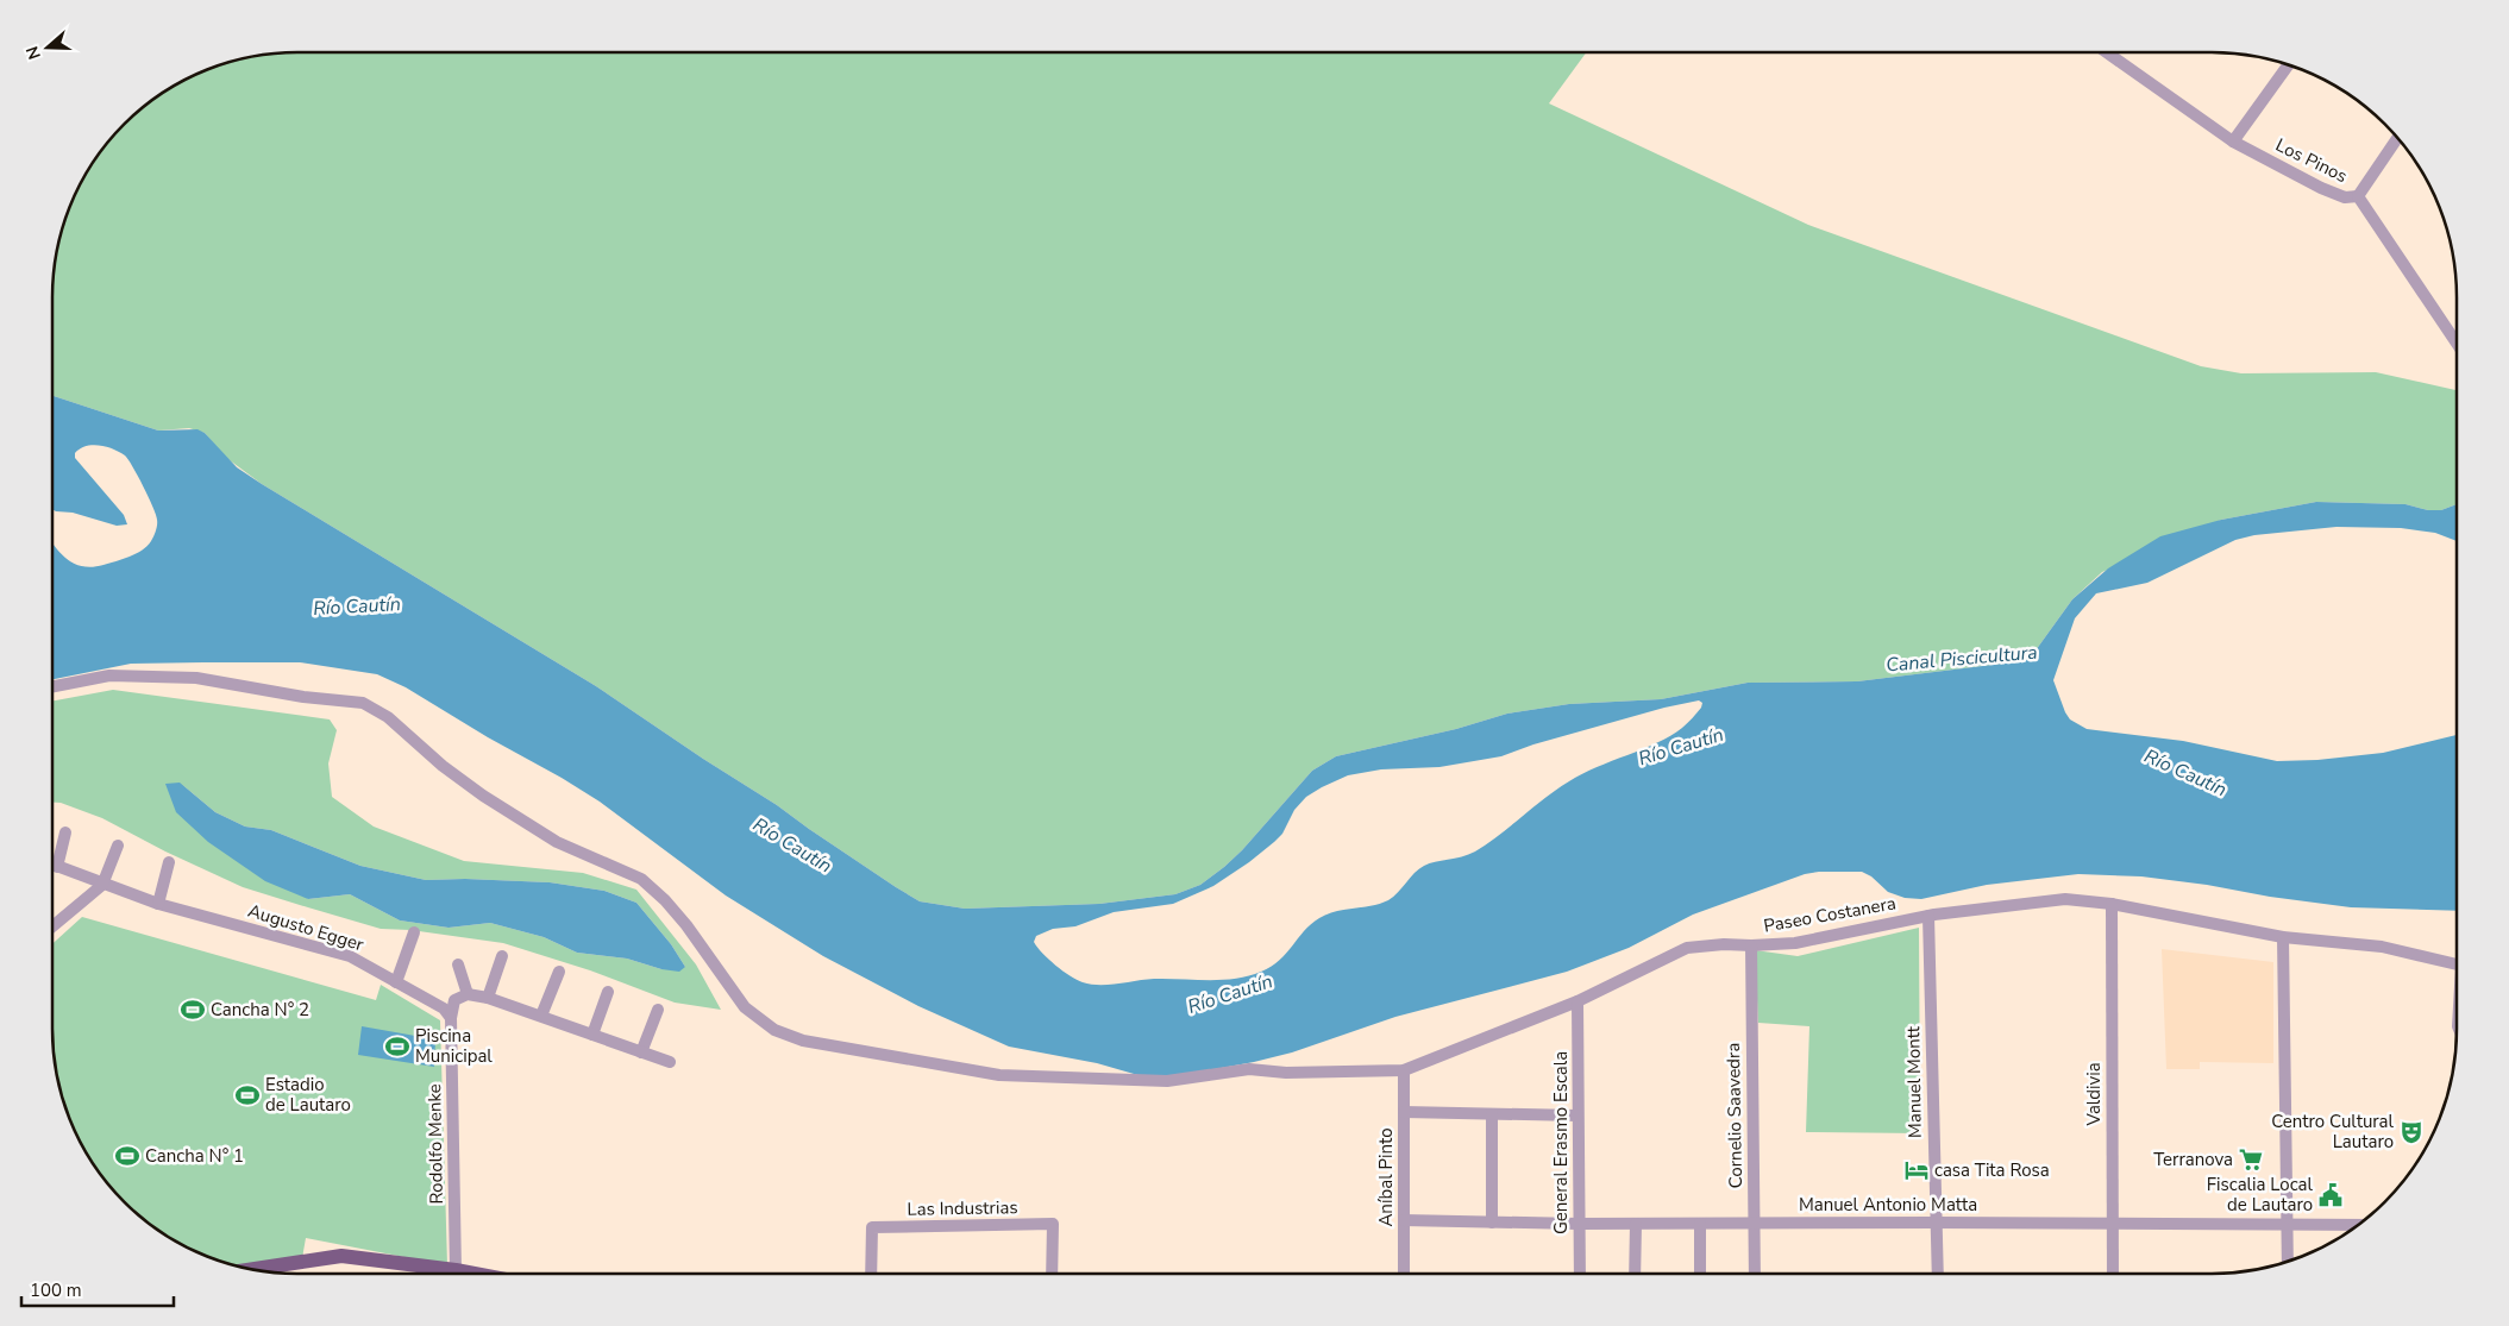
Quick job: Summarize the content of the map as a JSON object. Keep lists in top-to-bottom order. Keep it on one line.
{"streets":{"street":["Los Pinos","Paseo Costanera","Augusto Egger","Manuel Montt","Valdivia","Cornelio Saavedra","General Erasmo Escala","Rodolfo Menke","Aníbal Pinto","Manuel Antonio Matta","Las Industrias"]},"crossings":[["Paseo Costanera","Manuel Montt"],["Paseo Costanera","Valdivia"],["Paseo Costanera","Cornelio Saavedra"],["Paseo Costanera","General Erasmo Escala"],["Paseo Costanera","Aníbal Pinto"],["Augusto Egger","Rodolfo Menke"],["Manuel Montt","Manuel Antonio Matta"],["Valdivia","Manuel Antonio Matta"],["Cornelio Saavedra","Manuel Antonio Matta"],["General Erasmo Escala","Manuel Antonio Matta"],["Aníbal Pinto","Manuel Antonio Matta"]],"water":["Río Cautín","Canal Piscicultura"],"places":{"sports":["Cancha N° 2","Piscina Municipal","Estadio de Lautaro","Cancha N° 1"],"theatre":["Centro Cultural Lautaro"],"supermarket":["Terranova"],"hotel":["casa Tita Rosa"],"public building":["Fiscalia Local de Lautaro"]},"scale_bar":"100 m","north":"left"}
